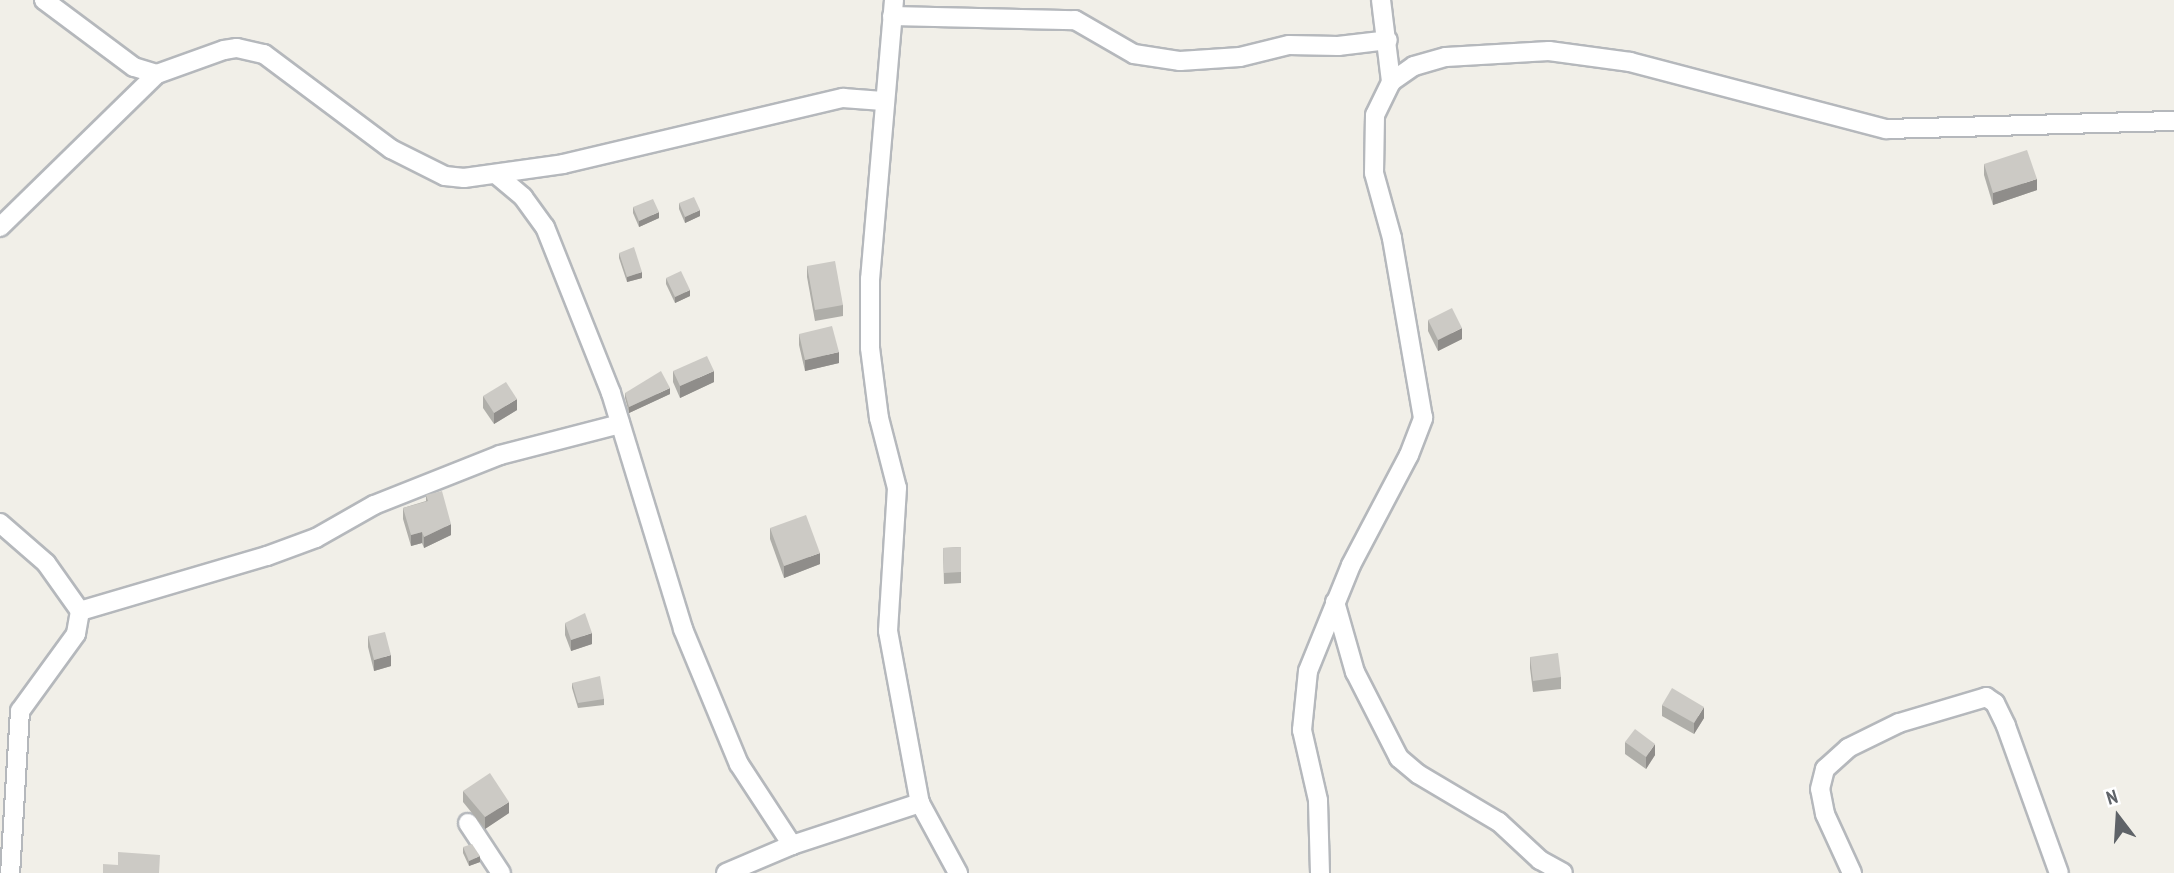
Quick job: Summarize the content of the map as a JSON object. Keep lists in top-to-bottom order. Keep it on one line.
{"north":"top"}
